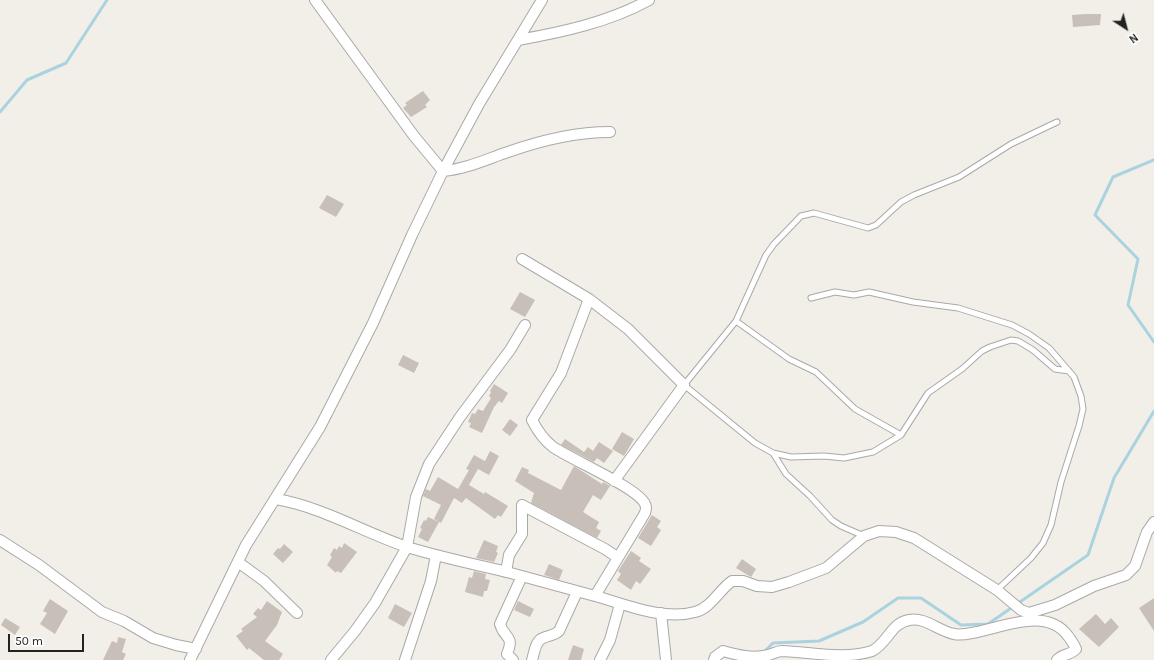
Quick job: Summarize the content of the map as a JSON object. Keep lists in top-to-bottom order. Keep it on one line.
{"scale_bar":"50 m","north":"bottom right"}
